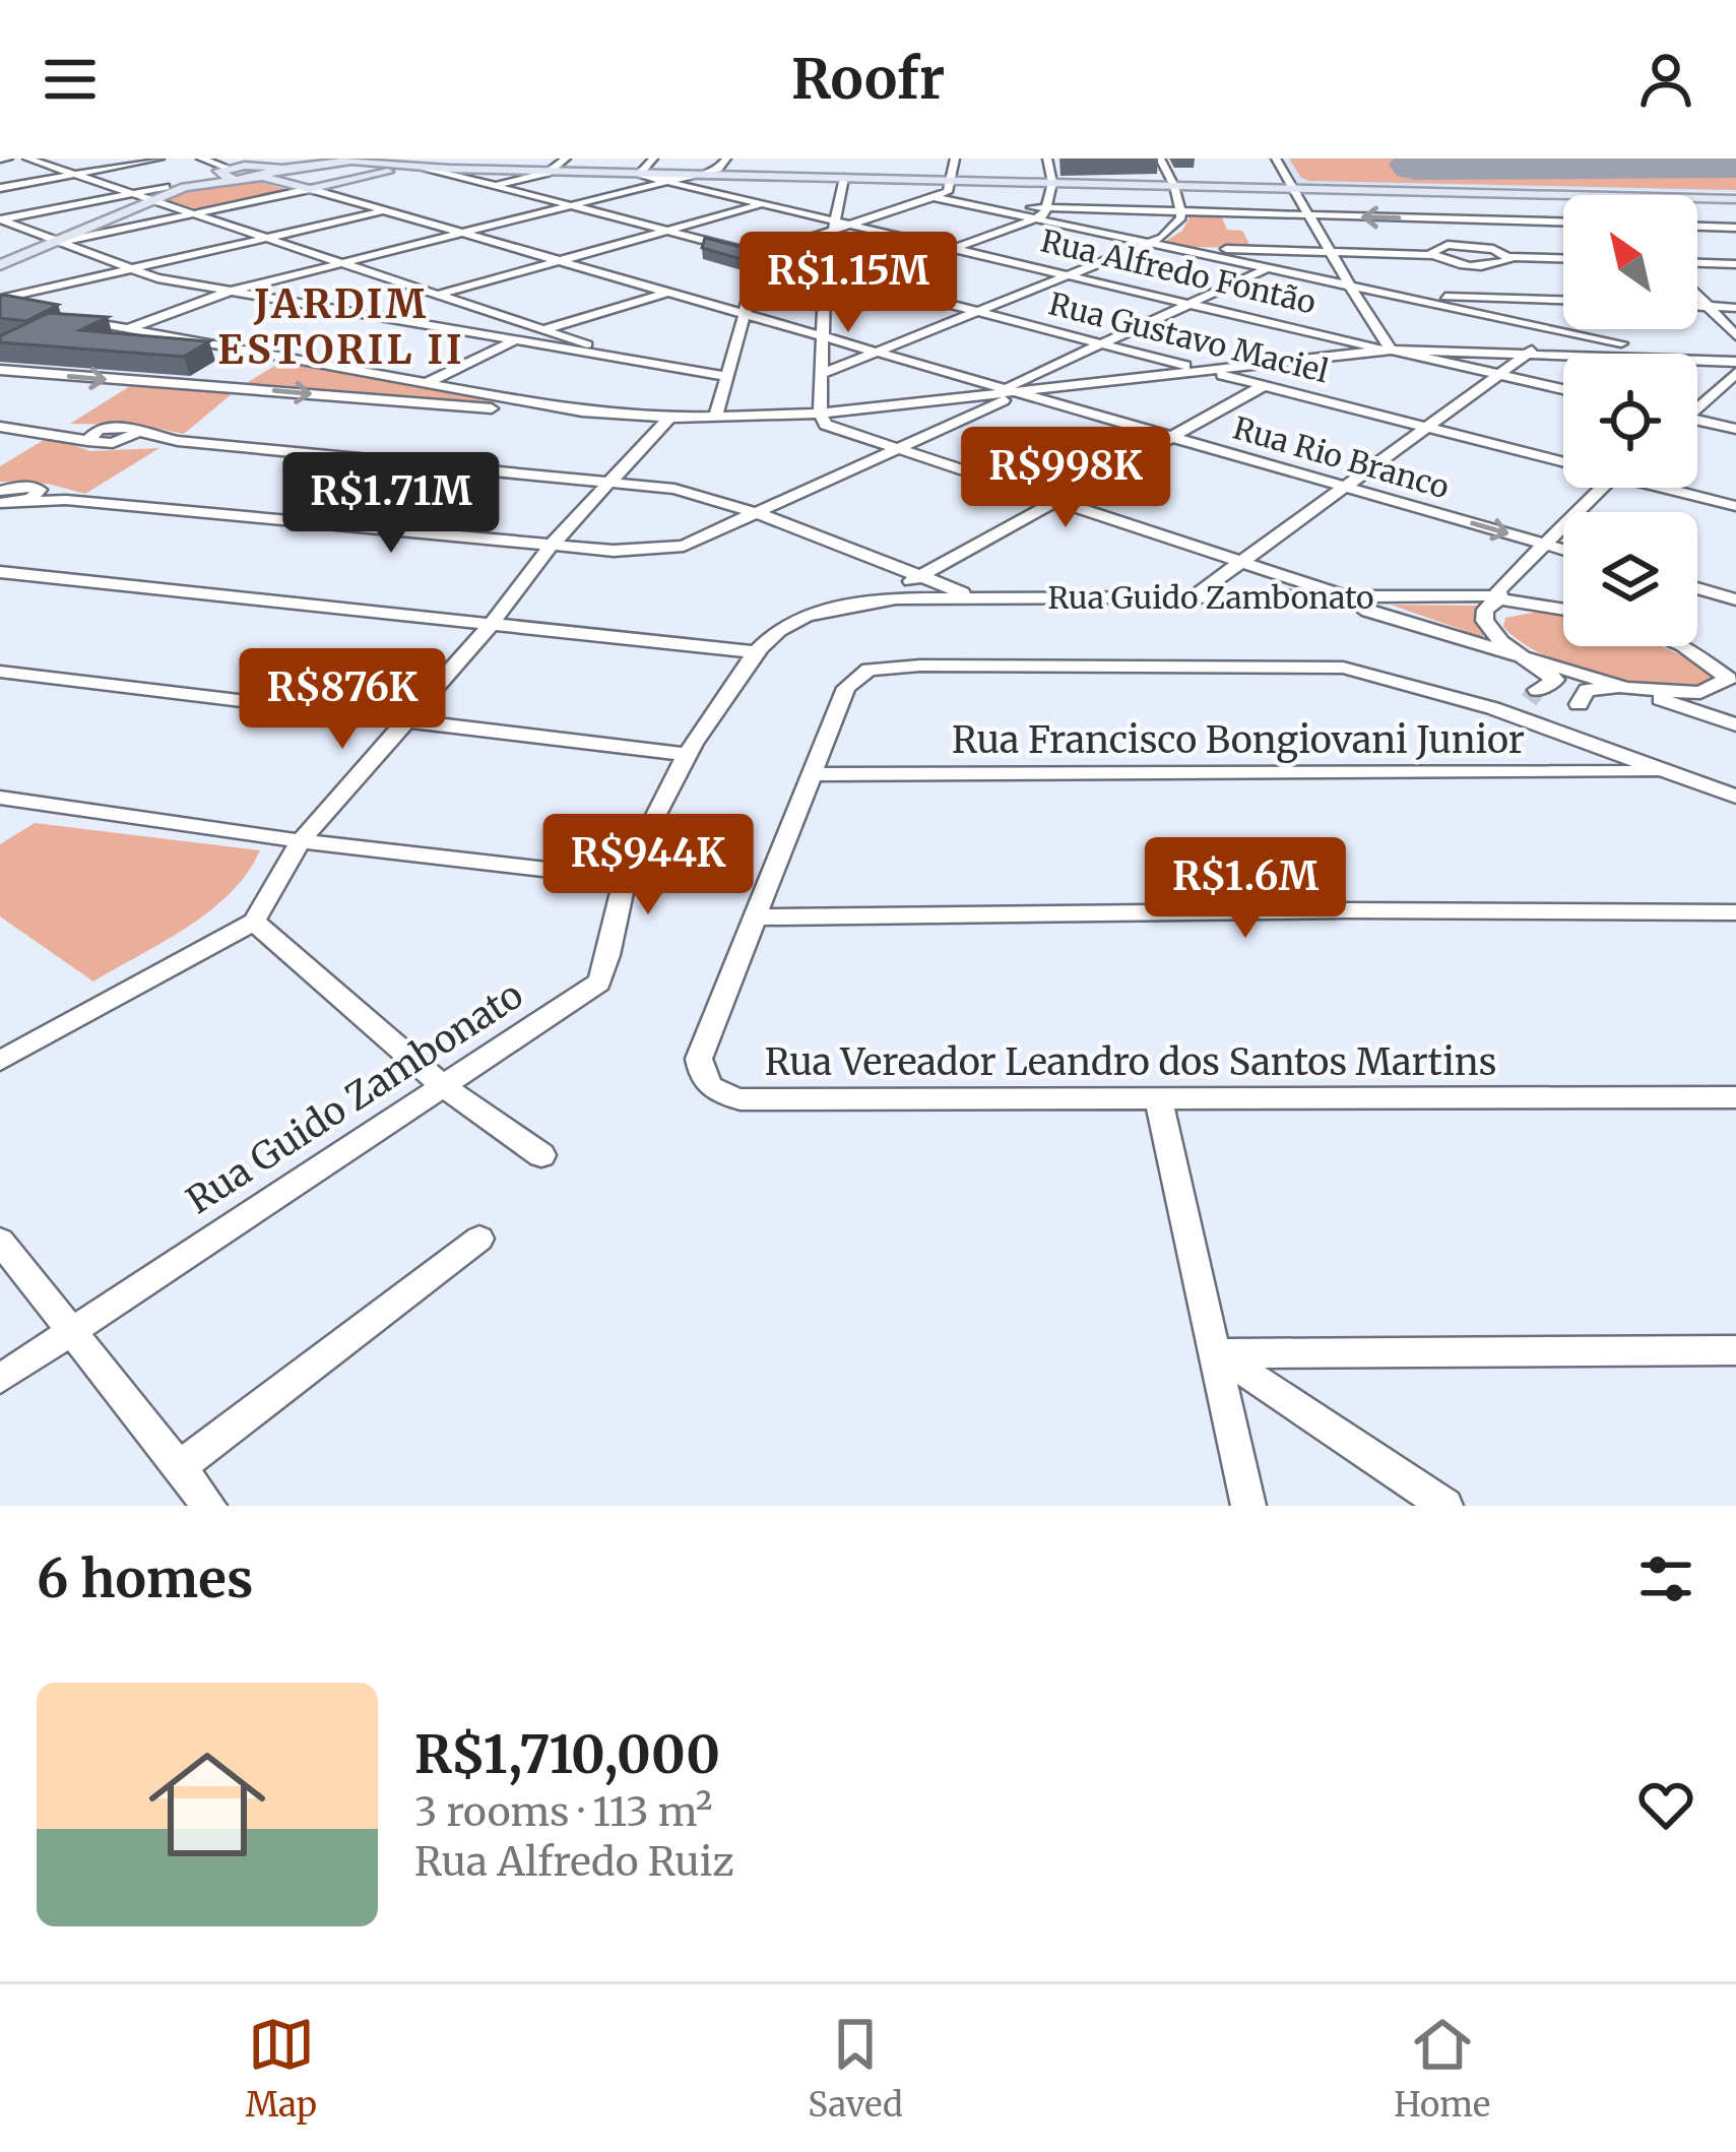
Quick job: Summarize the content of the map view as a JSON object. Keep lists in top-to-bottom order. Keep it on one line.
{"streets":{"street":["Rua Alfredo Fontão","Rua Gustavo Maciel","Rua Rio Branco","Rua Guido Zambonato","Rua Francisco Bongiovani Junior","Rua Vereador Leandro dos Santos Martins"]},"crossings":[["Rua Francisco Bongiovani Junior","Rua Vereador Leandro dos Santos Martins"]],"districts":["JARDIM ESTORIL II"],"north":"top left","page":{"header":"Roofr","price":["R$1.15M","R$998K","R$1.71M","R$876K","R$944K","R$1.6M"],"heading":"6 homes","list":[{"name":"R$1,710,000","note":"3 rooms · 113 m² · Rua Alfredo Ruiz"}],"tabs":["Map","Saved","Home"]}}
